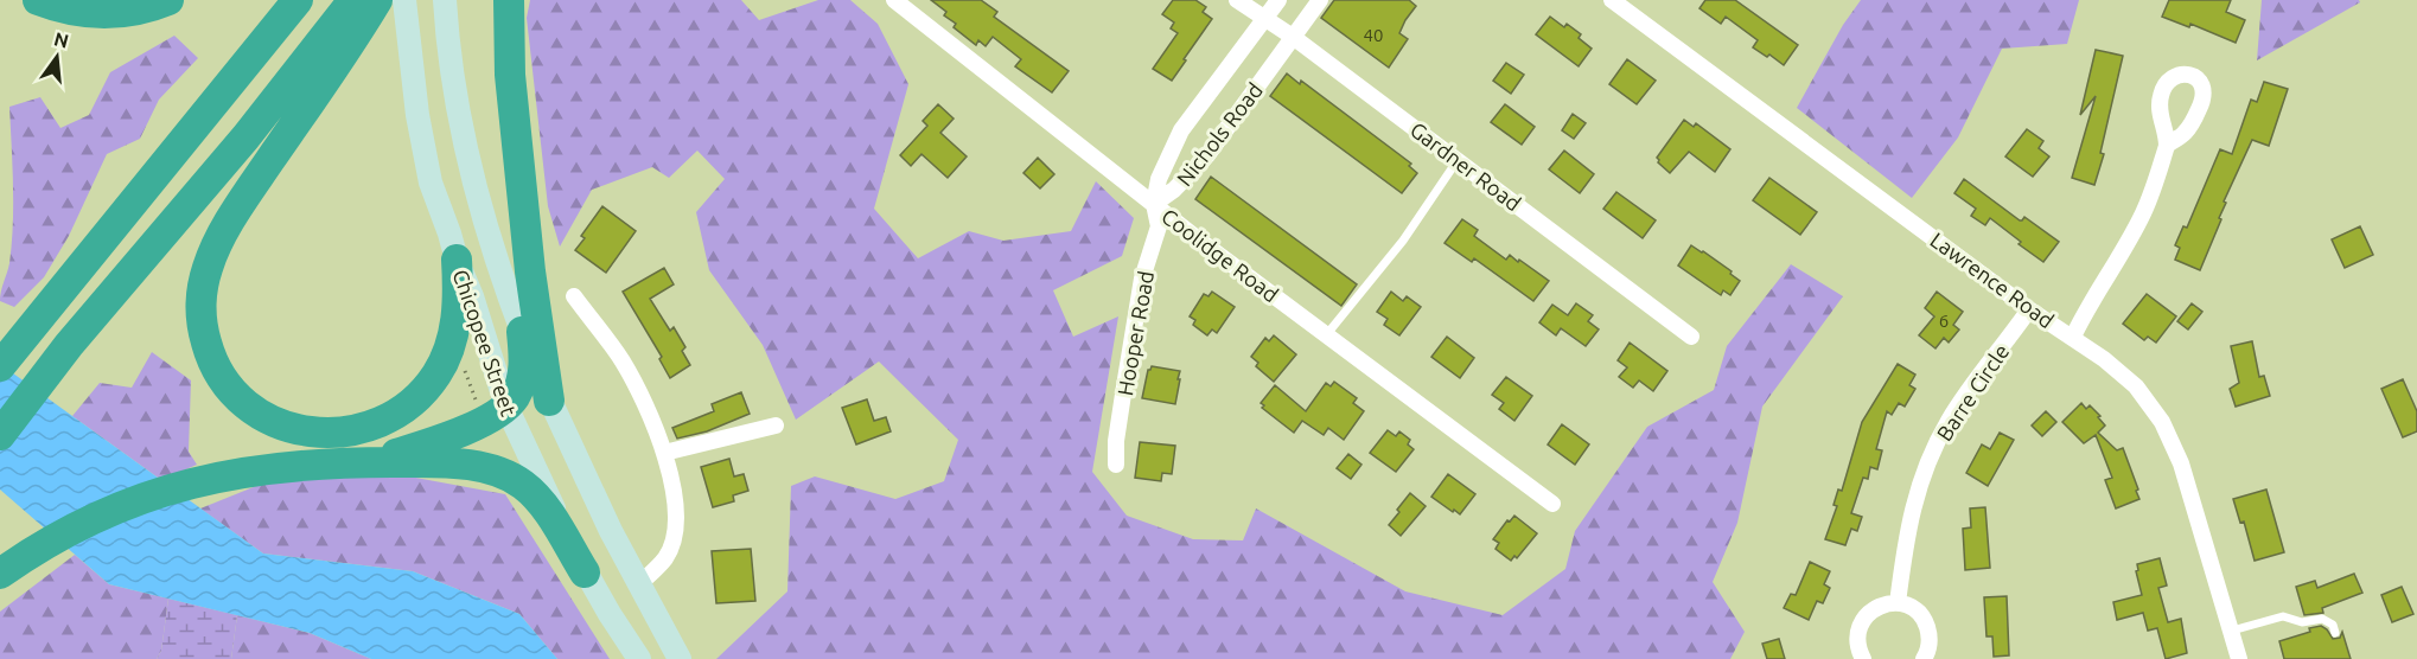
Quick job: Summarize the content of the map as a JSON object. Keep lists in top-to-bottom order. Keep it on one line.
{"streets":{"main road":["Chicopee Street"],"street":["Nichols Road","Gardner Road","Coolidge Road","Lawrence Road","Hooper Road","Barre Circle"]},"crossings":[["Nichols Road","Gardner Road"],["Nichols Road","Coolidge Road"],["Nichols Road","Hooper Road"],["Coolidge Road","Hooper Road"],["Lawrence Road","Barre Circle"]],"house_numbers":["40","6"],"north":"top"}
